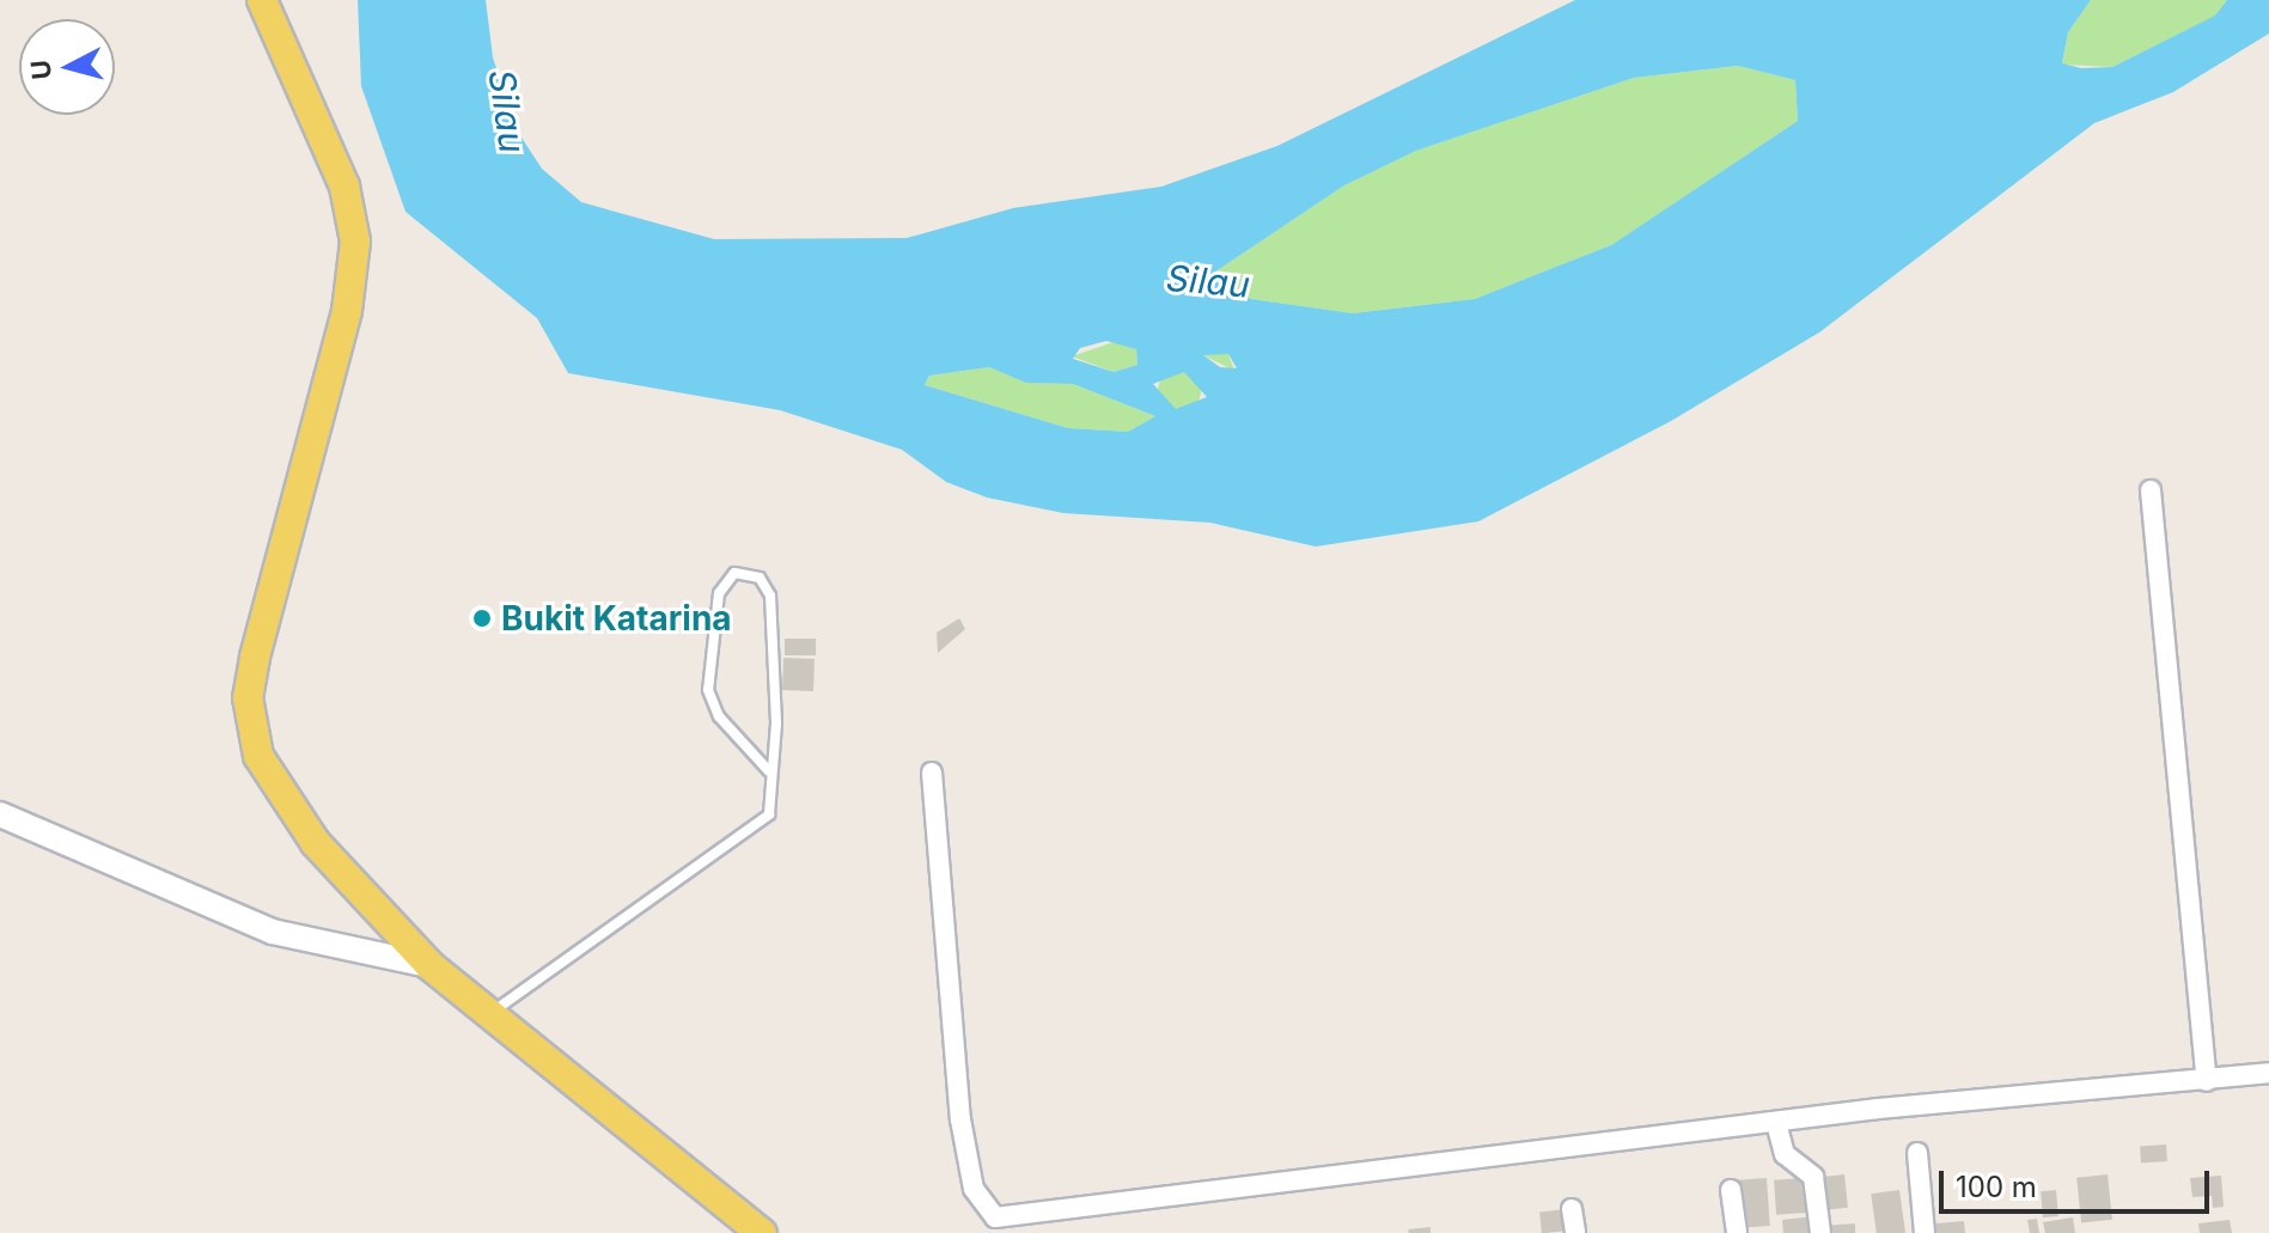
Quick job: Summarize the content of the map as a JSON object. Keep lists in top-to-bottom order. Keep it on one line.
{"water":["Silau"],"places":["Bukit Katarina"],"scale_bar":"100 m","north":"left"}
